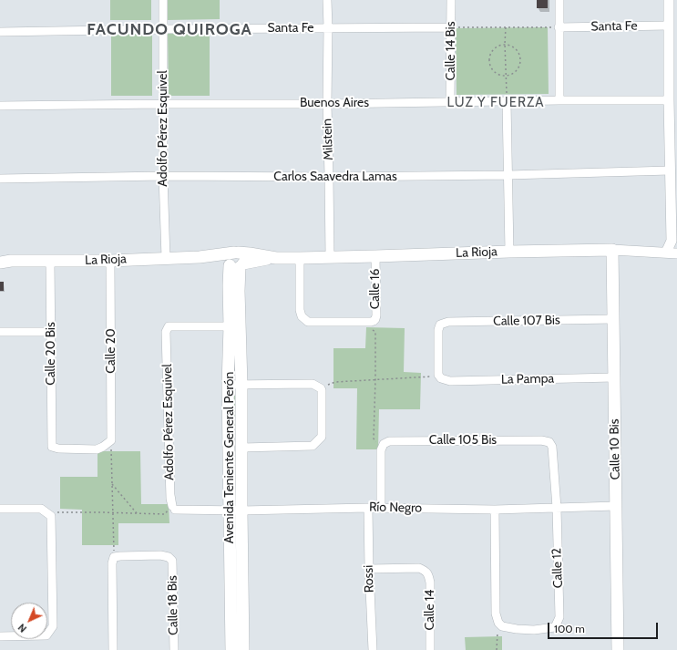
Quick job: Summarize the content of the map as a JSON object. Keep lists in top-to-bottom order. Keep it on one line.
{"streets":{"main road":["La Rioja","Calle 10 Bis","Avenida Teniente General Perón"],"street":["Santa Fe","Calle 14 Bis","Buenos Aires","Adolfo Pérez Esquivel","Milstein","Carlos Saavedra Lamas","Calle 16","Calle 107 Bis","Calle 20","Calle 20 Bis","La Pampa","Calle 105 Bis","Río Negro","Calle 12","Rossi","Calle 18 Bis","Calle 14"]},"crossings":[["Santa Fe","Calle 14 Bis"],["Santa Fe","Adolfo Pérez Esquivel"],["Santa Fe","Milstein"],["Calle 14 Bis","Buenos Aires"],["Buenos Aires","Adolfo Pérez Esquivel"],["Buenos Aires","Milstein"],["Adolfo Pérez Esquivel","Carlos Saavedra Lamas"],["Adolfo Pérez Esquivel","La Rioja"],["Adolfo Pérez Esquivel","Avenida Teniente General Perón"],["Adolfo Pérez Esquivel","Río Negro"],["Milstein","Carlos Saavedra Lamas"],["Milstein","La Rioja"],["La Rioja","Calle 16"],["La Rioja","Calle 20"],["La Rioja","Calle 20 Bis"],["La Rioja","Calle 10 Bis"],["La Rioja","Avenida Teniente General Perón"],["Calle 107 Bis","La Pampa"],["Calle 107 Bis","Calle 10 Bis"],["Calle 20","Calle 20 Bis"],["La Pampa","Calle 10 Bis"],["Calle 105 Bis","Calle 12"],["Calle 10 Bis","Río Negro"],["Avenida Teniente General Perón","Río Negro"],["Río Negro","Calle 12"],["Río Negro","Rossi"],["Rossi","Calle 14"]],"districts":["FACUNDO QUIROGA","LUZ Y FUERZA"],"scale_bar":"100 m","north":"bottom left"}
